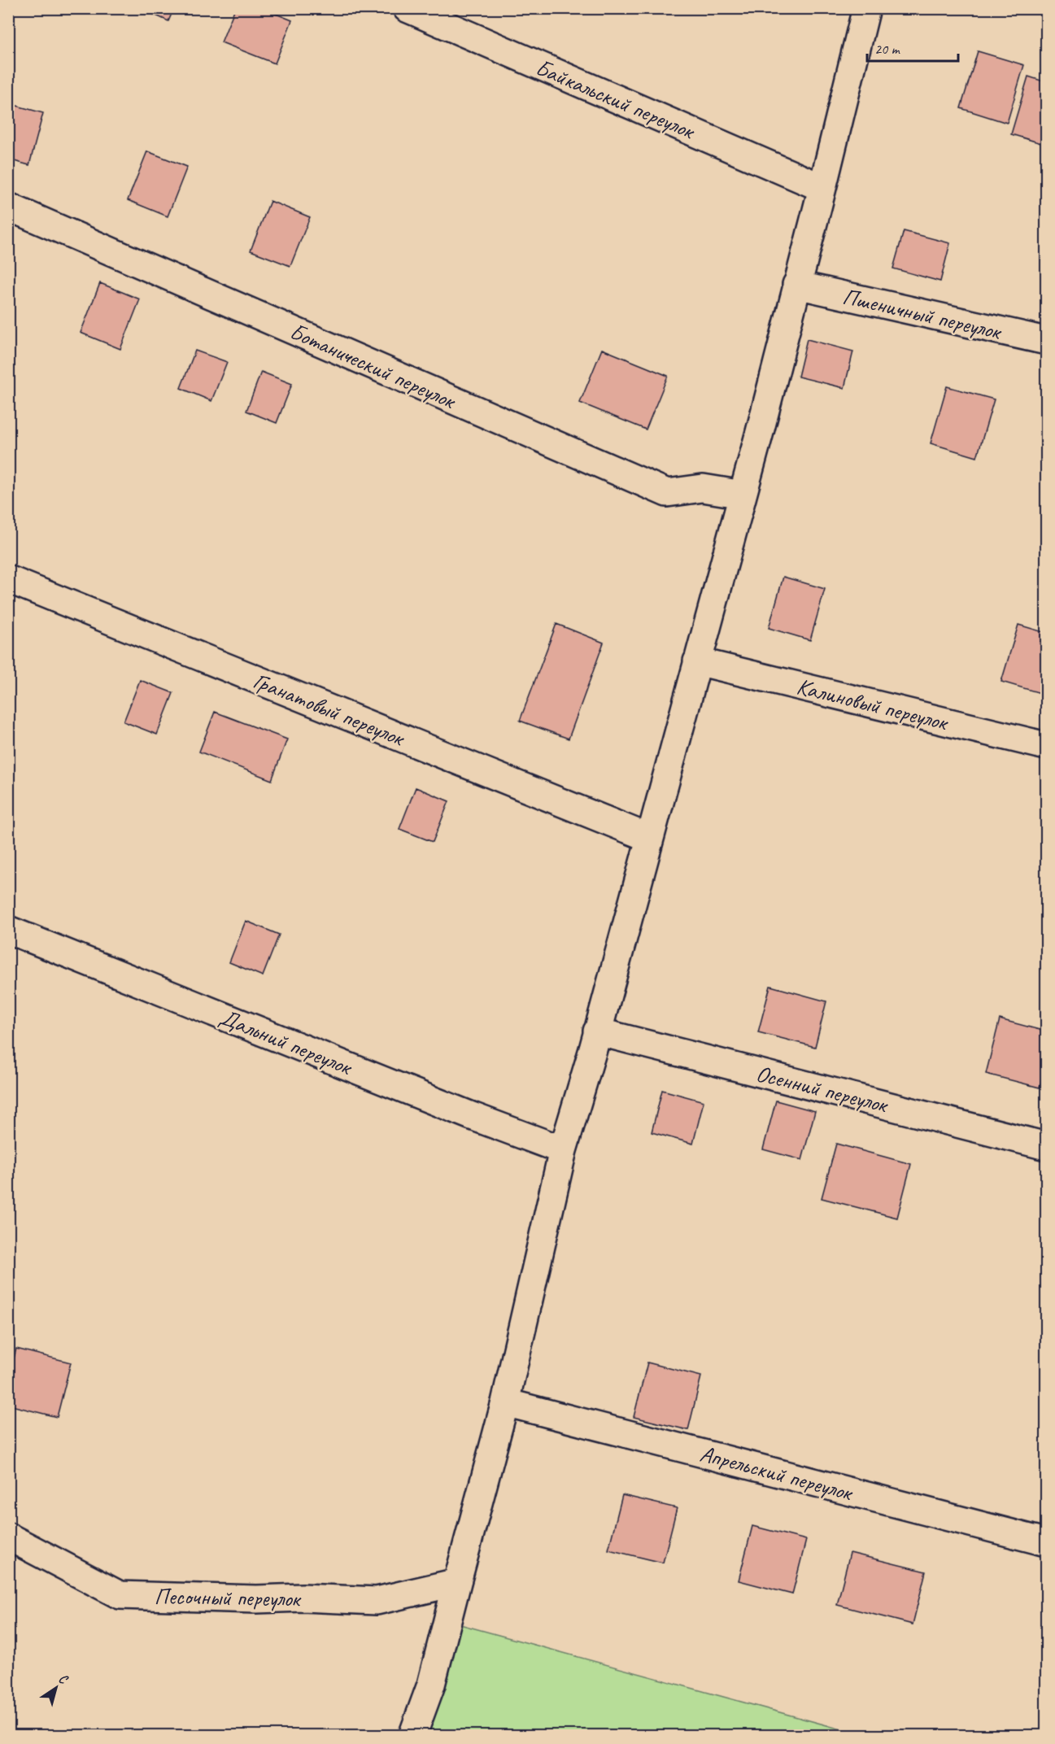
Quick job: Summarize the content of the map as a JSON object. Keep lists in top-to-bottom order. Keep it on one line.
{"streets":{"street":["Байкальский переулок","Пшеничный переулок","Ботанический переулок","Калиновый переулок","Гранатовый переулок","Дальний переулок","Осенний переулок","Апрельский переулок","Песочный переулок"]},"scale_bar":"20 m","north":"top right"}
